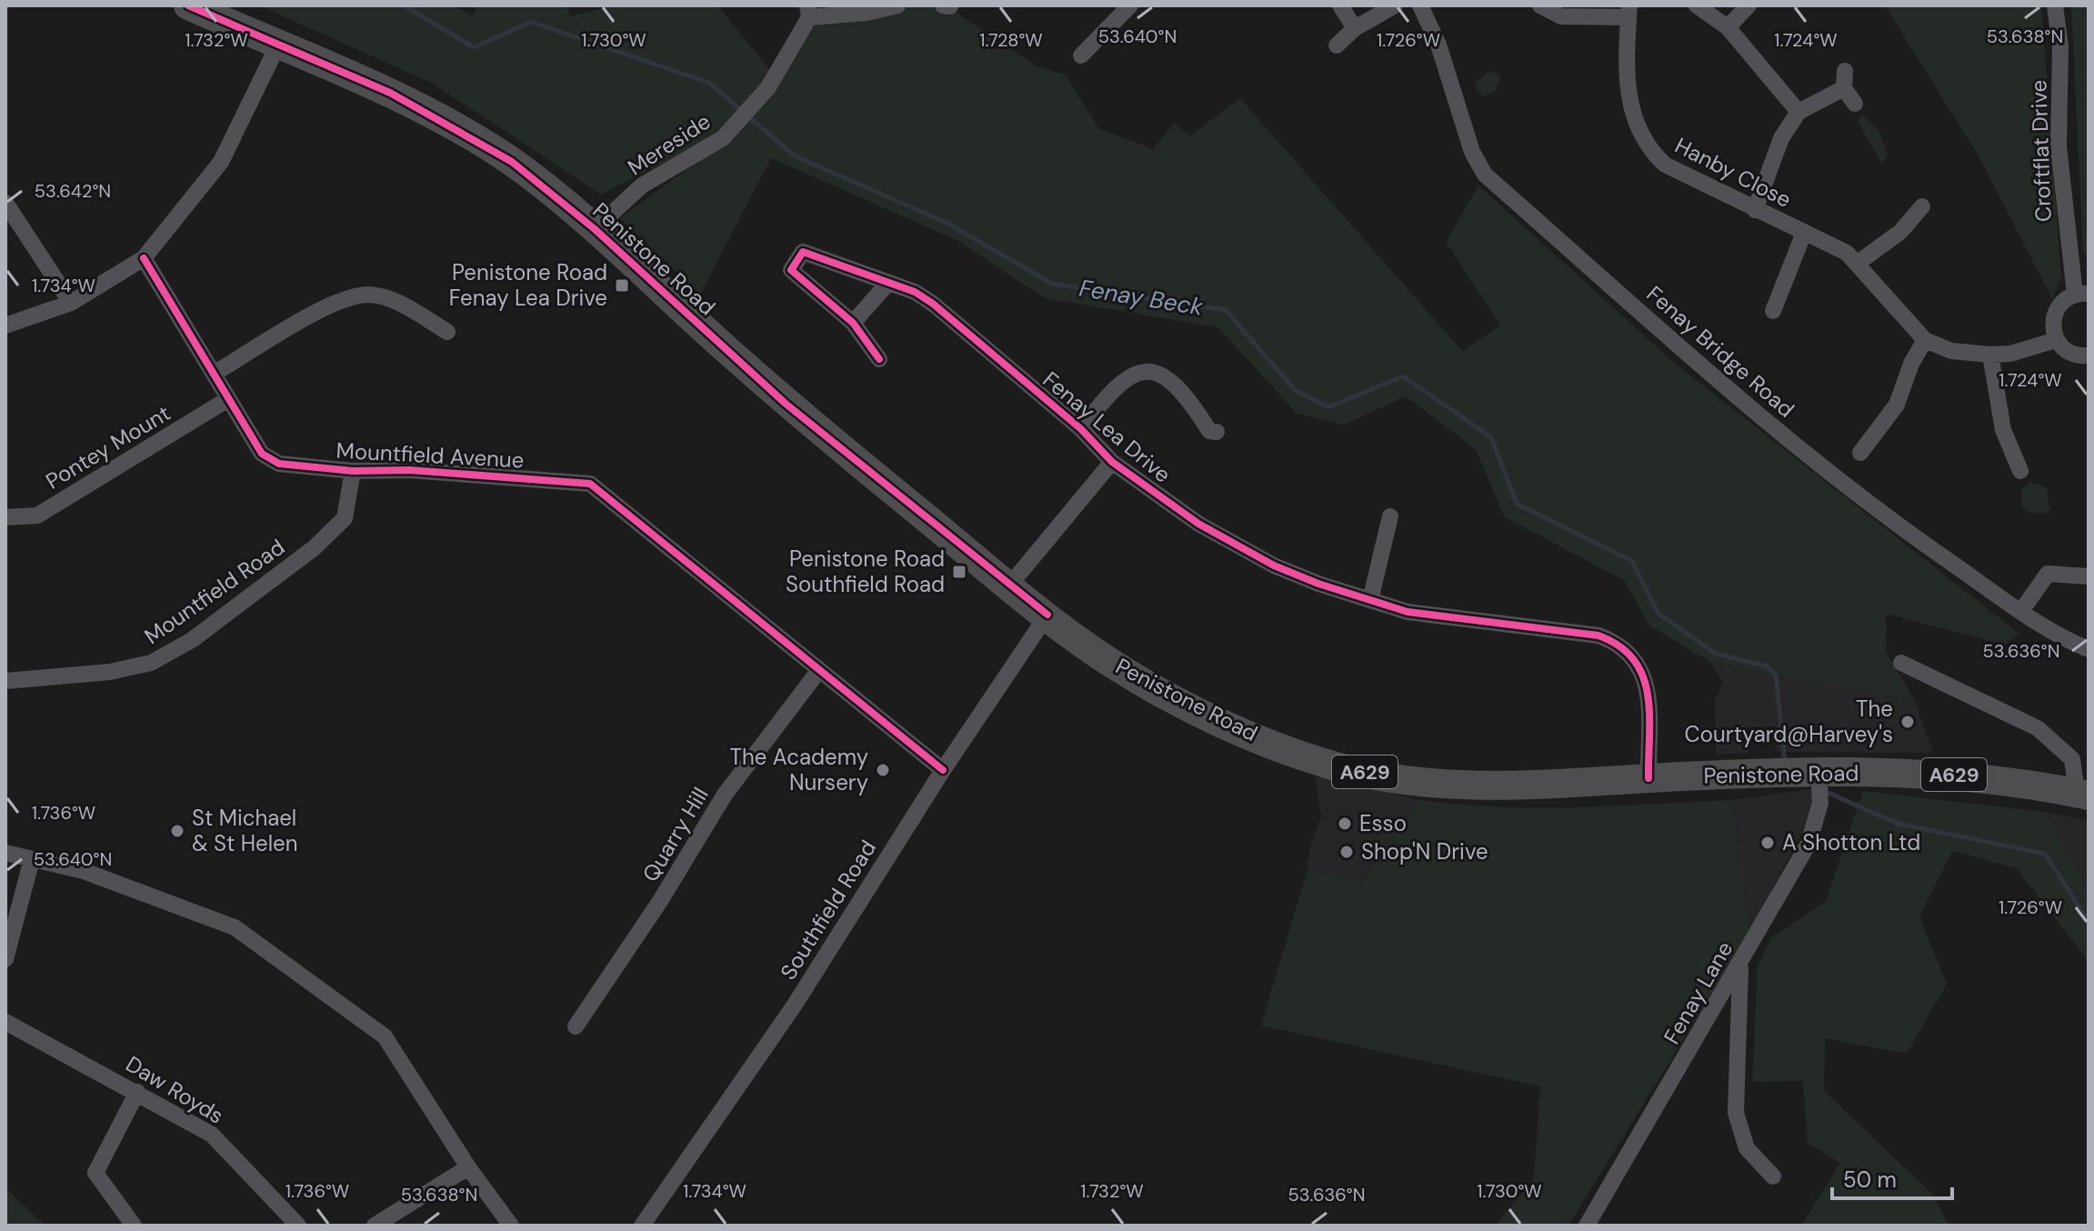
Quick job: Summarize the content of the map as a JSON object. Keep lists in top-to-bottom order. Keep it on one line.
{"streets":{"highway":["Penistone Road","A629"],"street":["Mereside","Croftflat Drive","Hanby Close","Fenay Bridge Road","Fenay Lea Drive","Pontey Mount","Mountfield Avenue","Mountfield Road","Quarry Hill","Southfield Road","Fenay Lane","Daw Royds"]},"crossings":[["Mereside","Penistone Road"],["Croftflat Drive","Hanby Close"],["Penistone Road","Fenay Lea Drive"],["Penistone Road","Southfield Road"],["Penistone Road","Fenay Lane"],["Pontey Mount","Mountfield Avenue"],["Mountfield Avenue","Mountfield Road"],["Mountfield Avenue","Quarry Hill"],["Mountfield Avenue","Southfield Road"]],"water":["Fenay Beck"],"places":{"transit":["Penistone Road Fenay Lea Drive","Penistone Road Southfield Road"],"other":["The Courtyard@Harvey's","The Academy Nursery","Esso","St Michael & St Helen","A Shotton Ltd","Shop'N Drive"]},"scale_bar":"50 m","coordinates":["53.640°N","53.638°N","1.732°W","1.730°W","1.728°W","1.726°W","1.724°W","53.642°N","1.734°W","53.636°N","1.736°W"]}
